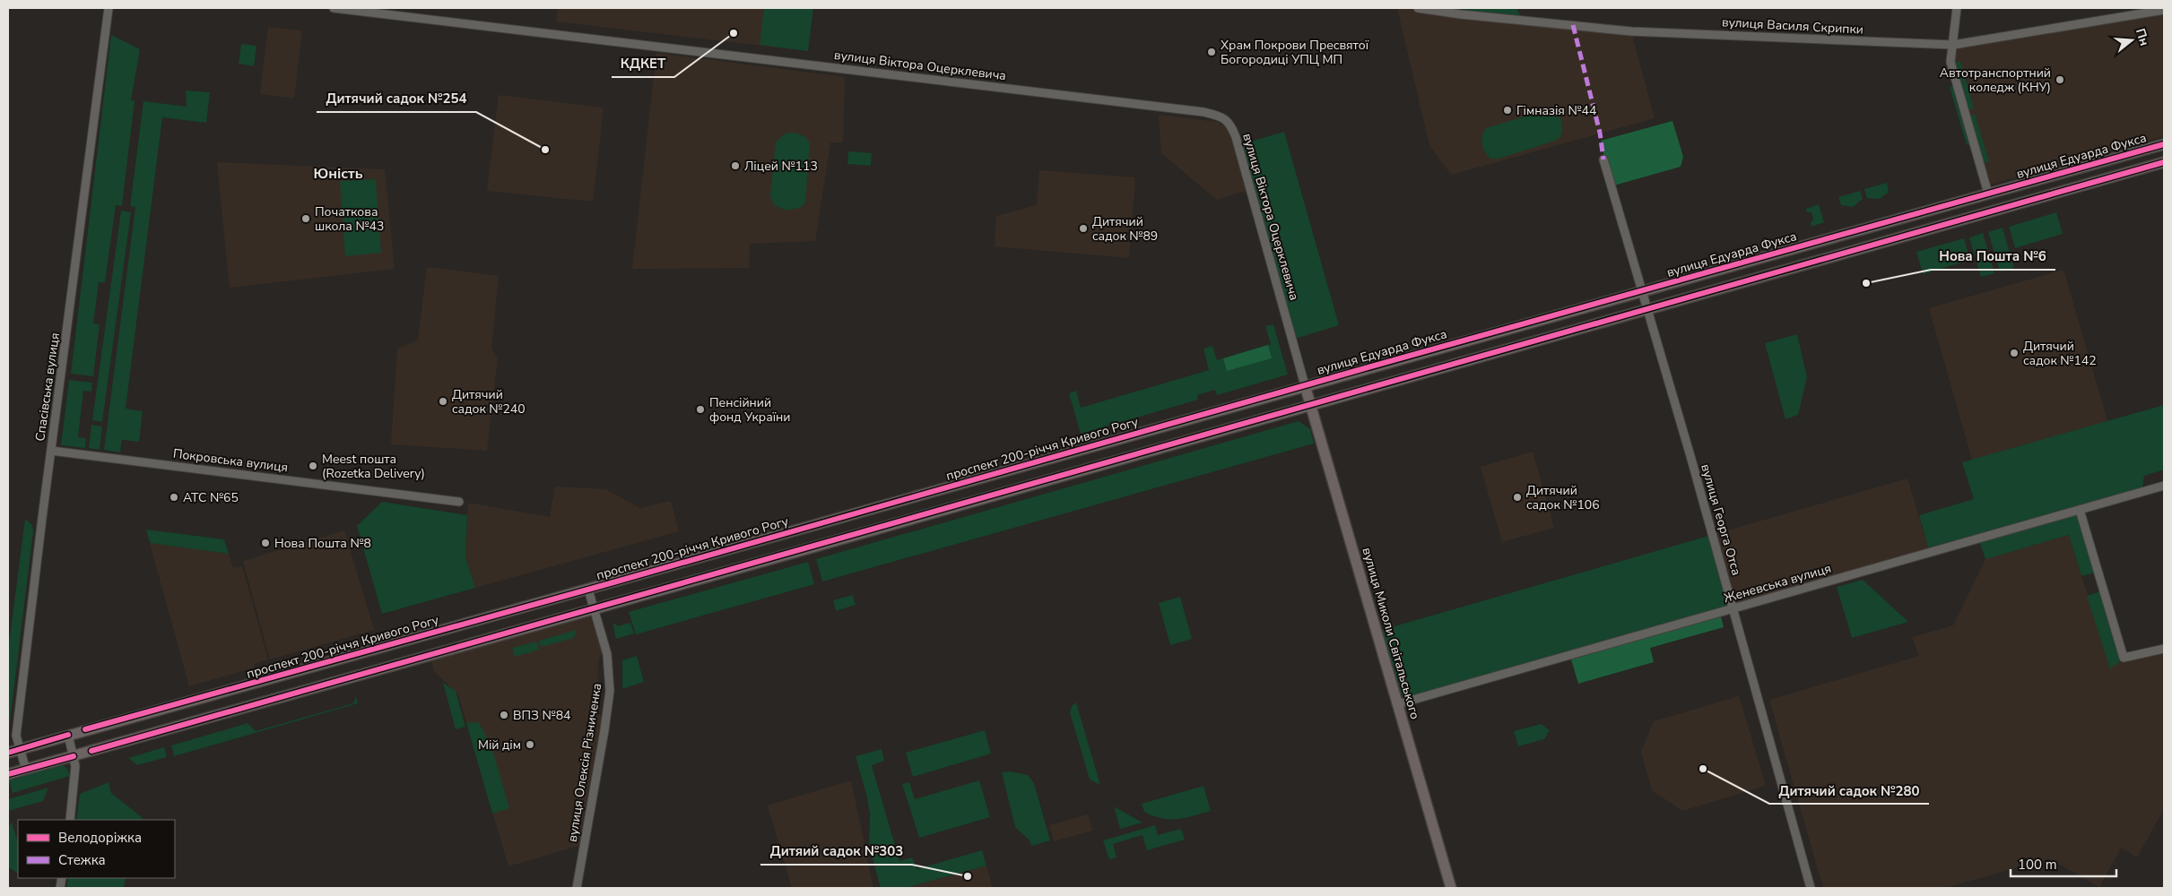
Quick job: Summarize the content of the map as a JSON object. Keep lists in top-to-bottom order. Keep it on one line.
{"streets":{"main road":["вулиця Едуарда Фукса","проспект 200-річчя Кривого Рогу","вулиця Миколи Світальського"],"street":["вулиця Василя Скрипки","вулиця Віктора Оцерклевича","Спасівська вулиця","Покровська вулиця","вулиця Георга Отса","Женевська вулиця","вулиця Олексія Різниченка"]},"crossings":[["вулиця Віктора Оцерклевича","вулиця Едуарда Фукса"],["вулиця Віктора Оцерклевича","проспект 200-річчя Кривого Рогу"],["вулиця Віктора Оцерклевича","вулиця Миколи Світальського"],["вулиця Едуарда Фукса","проспект 200-річчя Кривого Рогу"],["вулиця Едуарда Фукса","вулиця Георга Отса"],["вулиця Едуарда Фукса","вулиця Миколи Світальського"],["Спасівська вулиця","проспект 200-річчя Кривого Рогу"],["Спасівська вулиця","Покровська вулиця"],["проспект 200-річчя Кривого Рогу","вулиця Миколи Світальського"],["проспект 200-річчя Кривого Рогу","вулиця Олексія Різниченка"],["вулиця Георга Отса","Женевська вулиця"],["Женевська вулиця","вулиця Миколи Світальського"]],"districts":["Юність"],"places":["КДКЕТ","Храм Покрови Пресвятої Богородиці УПЦ МП","Автотранспортний коледж (КНУ)","Гімназія №44","Дитячий садок №254","Ліцей №113","Початкова школа №43","Дитячий садок №89","Нова Пошта №6","Дитячий садок №142","Дитячий садок №240","Пенсійний фонд України","Meest пошта (Rozetka Delivery)","АТС №65","Дитячий садок №106","Нова Пошта №8","ВПЗ №84","Мій дім","Дитячий садок №280","Дитяий садок №303"],"legend":["Велодоріжка","Стежка"],"scale_bar":"100 m","north":"right"}
